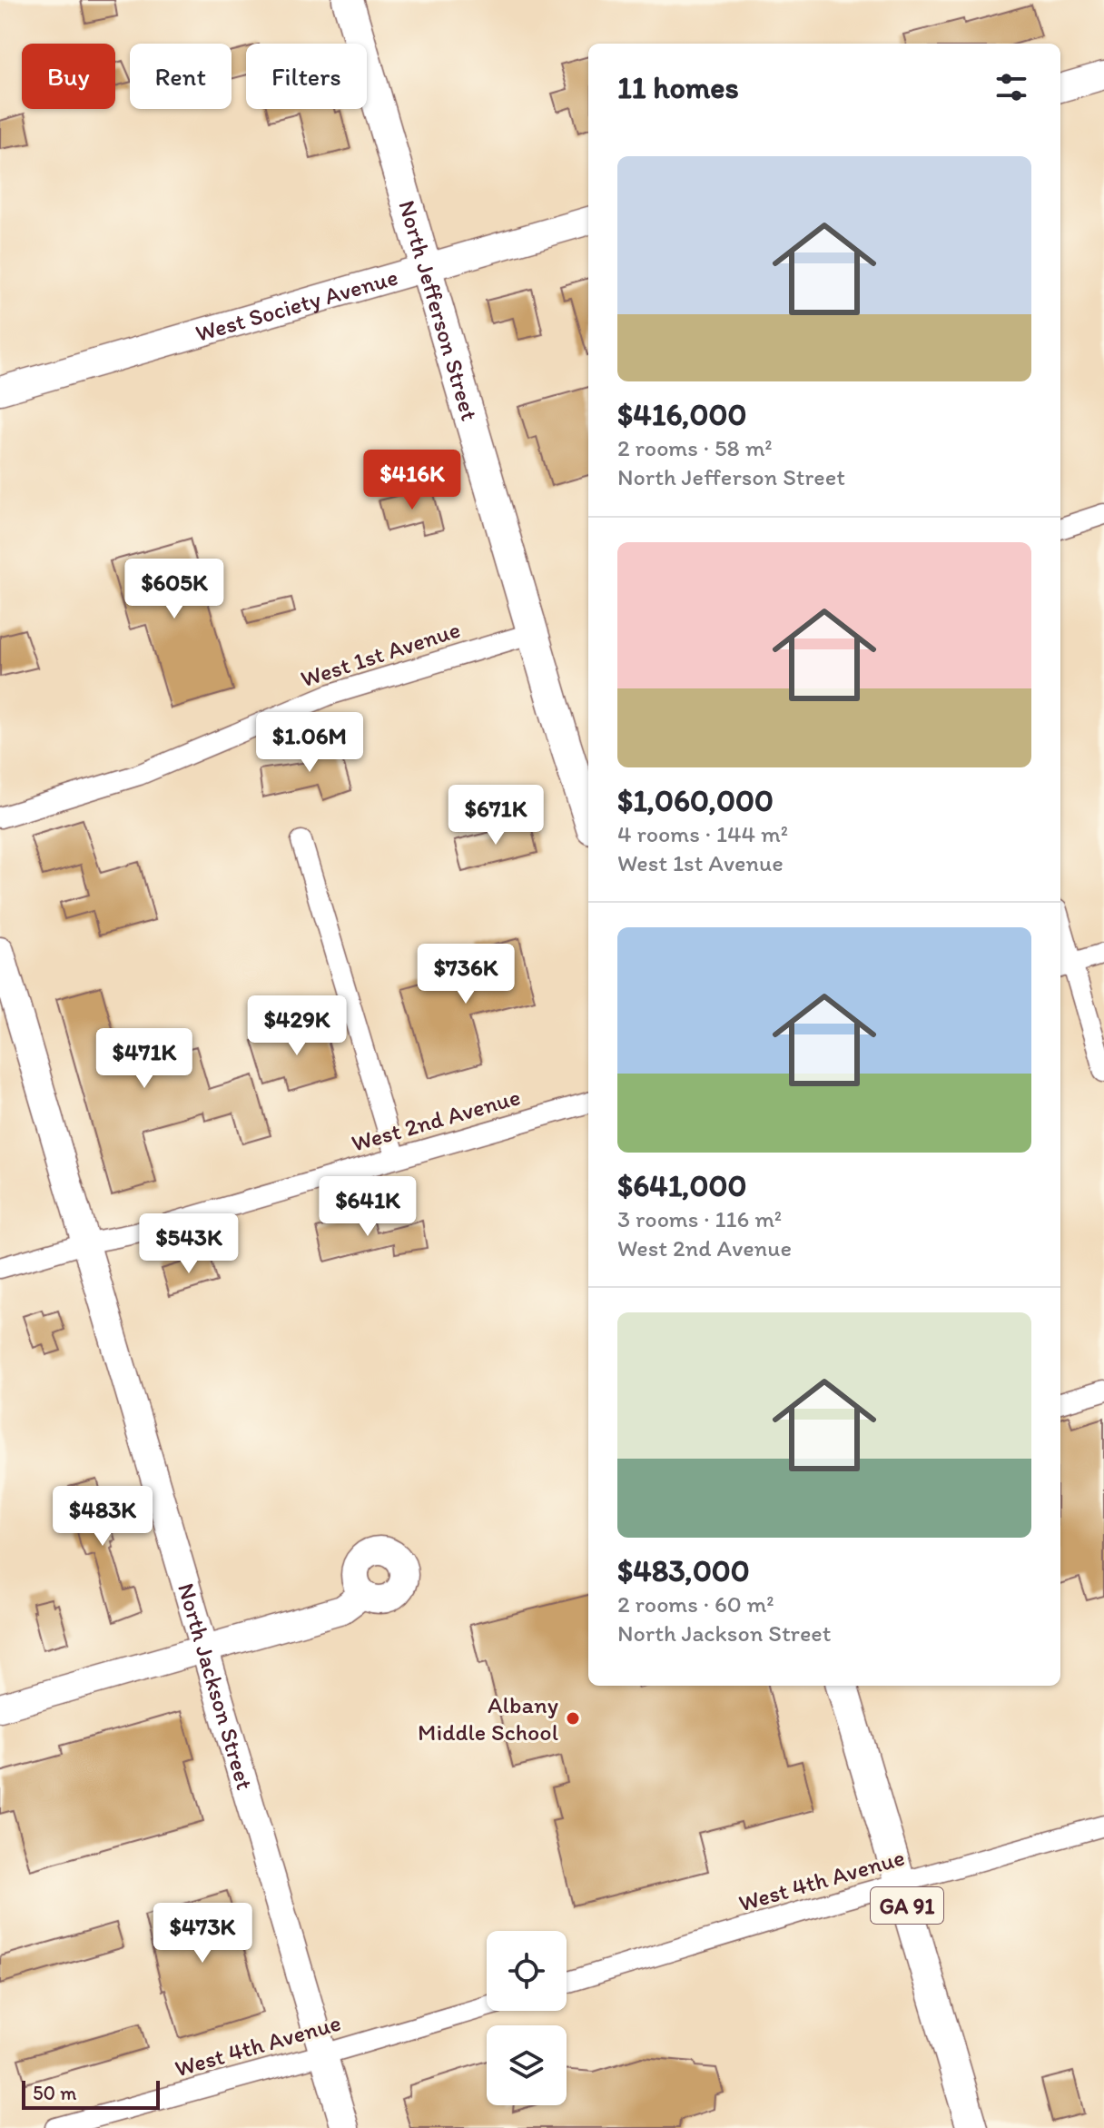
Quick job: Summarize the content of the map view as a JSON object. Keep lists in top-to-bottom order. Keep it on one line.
{"streets":{"main road":["North Jefferson Street","GA 91"],"street":["West Society Avenue","West 1st Avenue","West 2nd Avenue","North Jackson Street","West 4th Avenue"]},"crossings":[["West Society Avenue","North Jefferson Street"],["North Jefferson Street","West 1st Avenue"],["West 2nd Avenue","North Jackson Street"],["North Jackson Street","West 4th Avenue"],["West 4th Avenue","GA 91"]],"places":["Albany Middle School"],"scale_bar":"50 m","page":{"chip":["Buy","Rent","Filters"],"heading":"11 homes","list":[{"name":"$416,000","note":"2 rooms · 58 m² · North Jefferson Street"},{"name":"$1,060,000","note":"4 rooms · 144 m² · West 1st Avenue"},{"name":"$641,000","note":"3 rooms · 116 m² · West 2nd Avenue"},{"name":"$483,000","note":"2 rooms · 60 m² · North Jackson Street"}],"price":["$416K","$605K","$1.06M","$671K","$736K","$429K","$471K","$641K","$543K","$483K","$473K"],"scale":"50 m"}}
